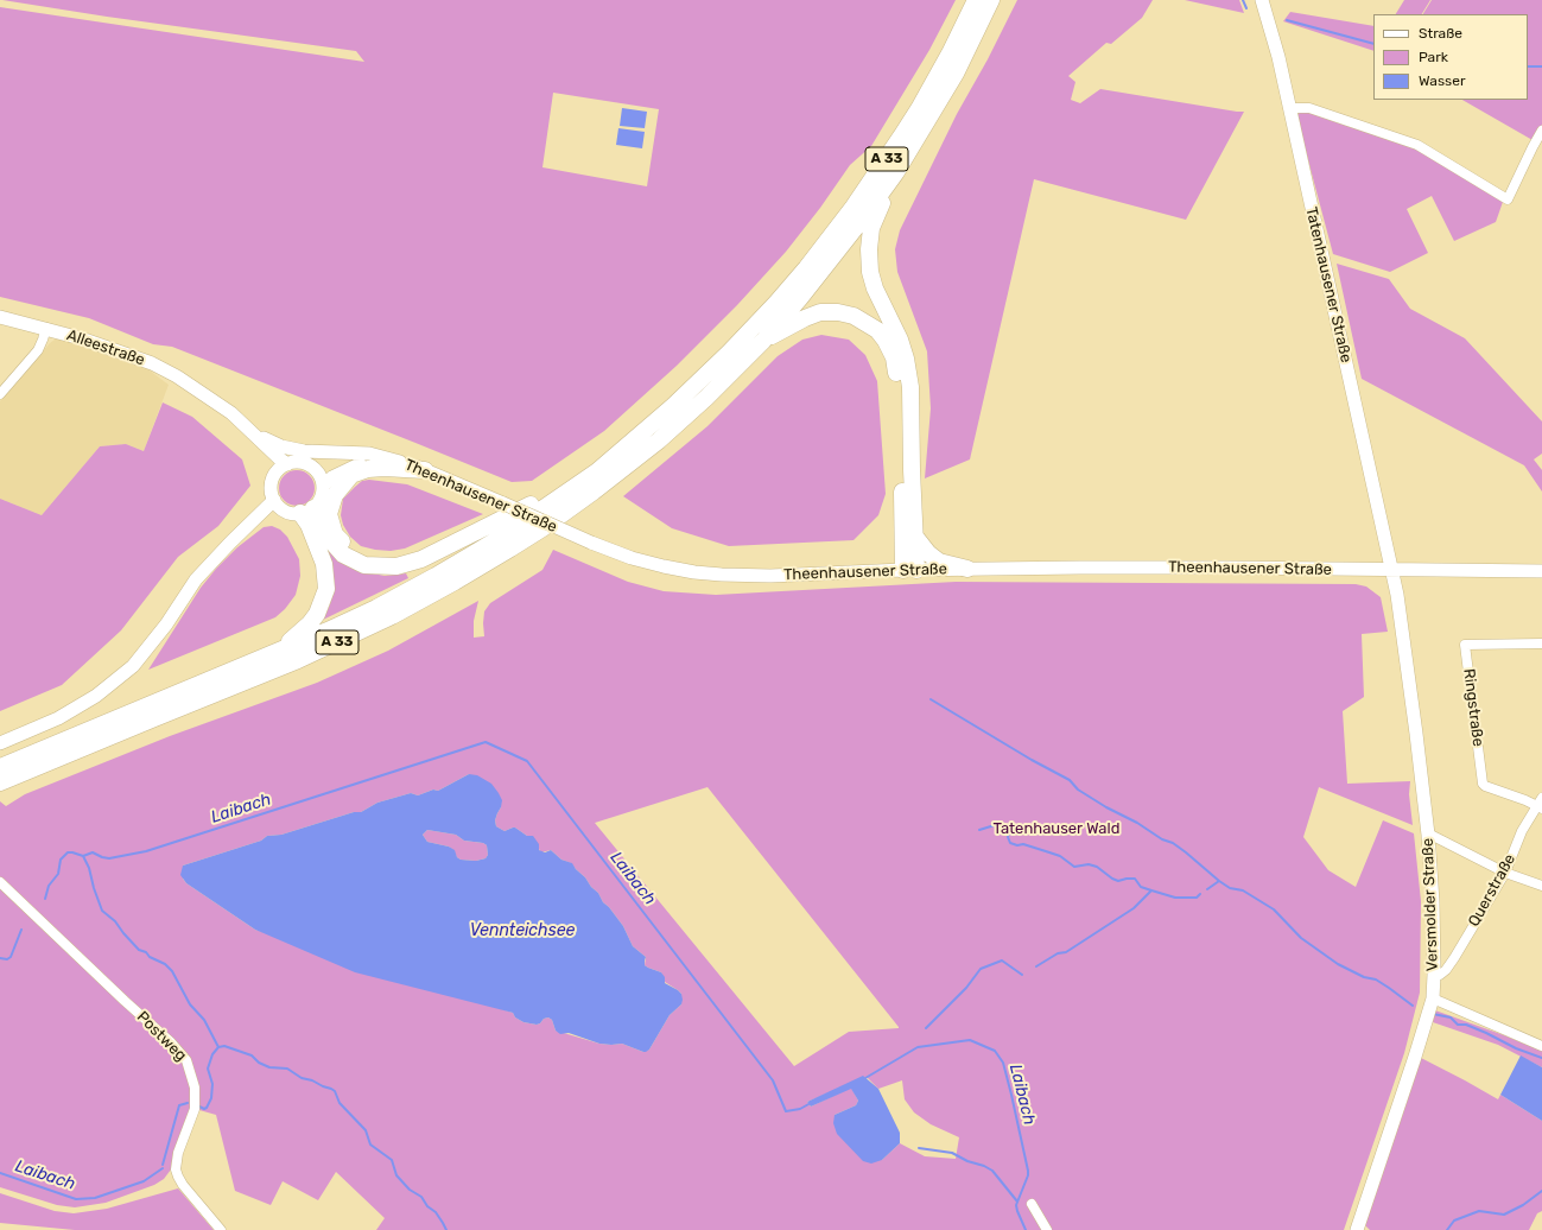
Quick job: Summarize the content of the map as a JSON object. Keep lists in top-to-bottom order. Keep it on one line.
{"streets":{"highway":["A 33"],"main road":["Tatenhausener Straße","Alleestraße","Theenhausener Straße","Versmolder Straße"],"street":["Ringstraße","Querstraße","Postweg"]},"crossings":[["Tatenhausener Straße","Theenhausener Straße"],["Tatenhausener Straße","Versmolder Straße"],["Alleestraße","Theenhausener Straße"],["Theenhausener Straße","Versmolder Straße"],["Ringstraße","Querstraße"],["Querstraße","Versmolder Straße"]],"water":["Laibach","Vennteichsee"],"parks":["Tatenhauser Wald"],"legend":["Straße","Park","Wasser"]}
